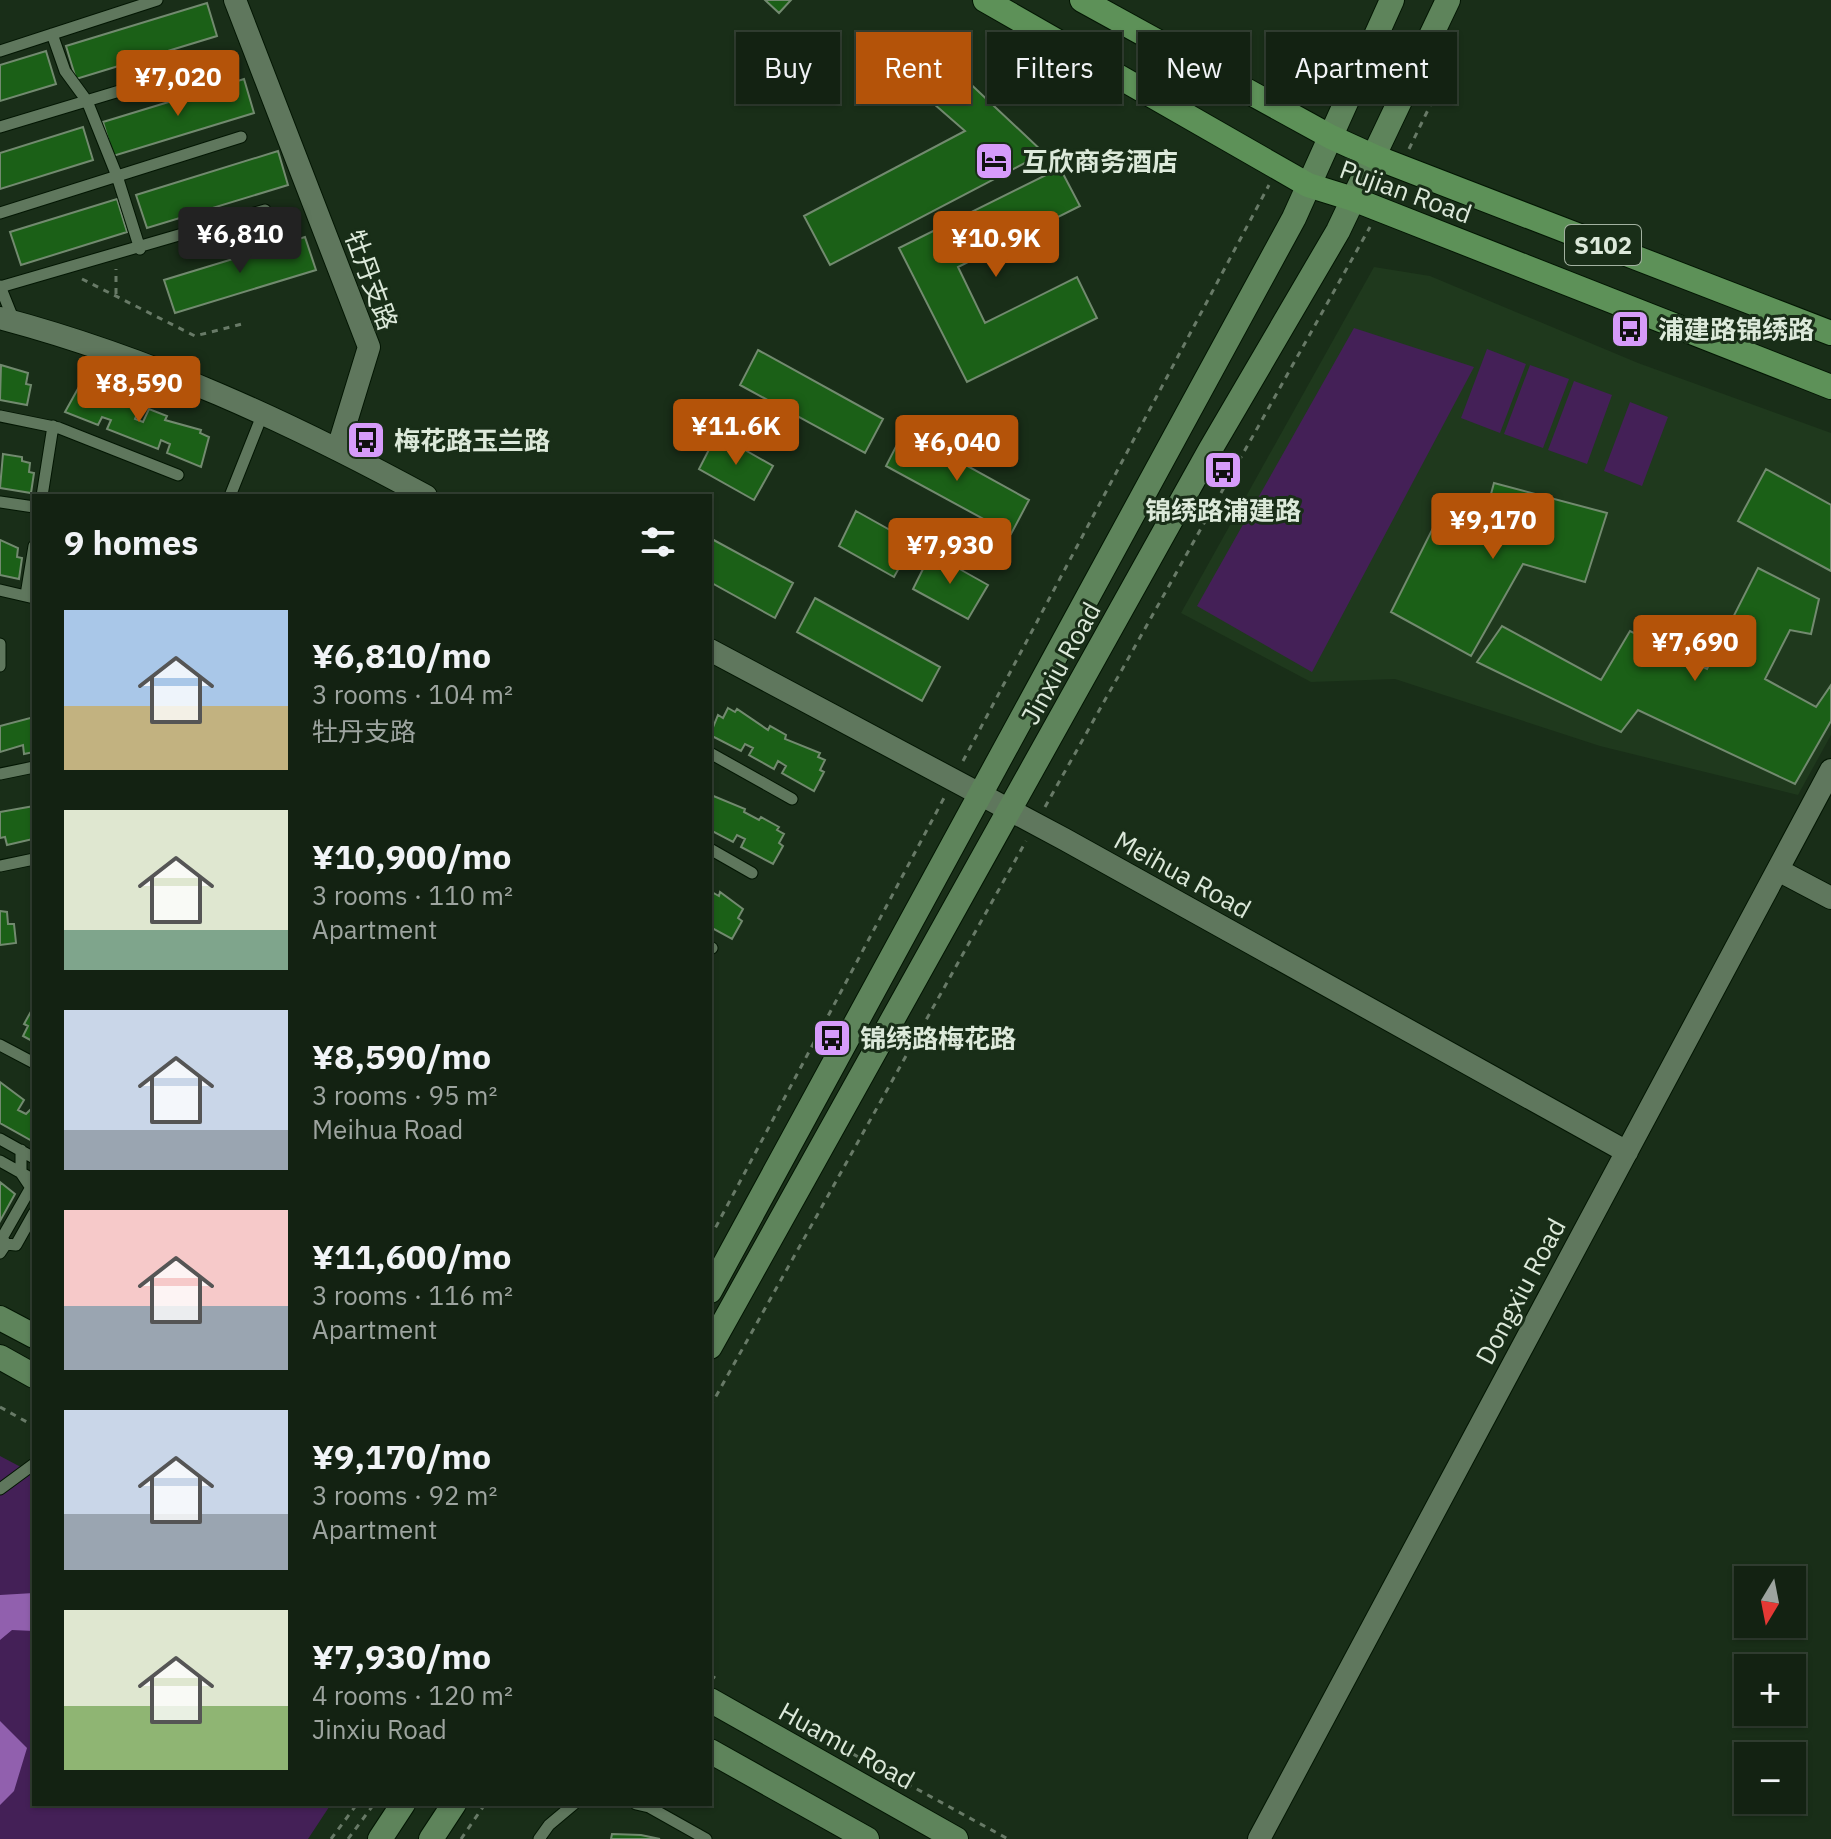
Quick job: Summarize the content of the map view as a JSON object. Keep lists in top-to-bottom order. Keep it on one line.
{"streets":{"main road":["Pujian Road","S102","Jinxiu Road","Huamu Road"],"street":["牡丹支路","Meihua Road","Dongxiu Road"]},"crossings":[["Pujian Road","Jinxiu Road"],["Jinxiu Road","Meihua Road"],["Meihua Road","Dongxiu Road"]],"places":{"hotel":["互欣商务酒店"],"bus stop":["浦建路锦绣路","梅花路玉兰路","锦绣路浦建路","锦绣路梅花路"]},"north":"bottom","page":{"chip":["Buy","Rent","Filters","New","Apartment"],"price":["¥7,020","¥6,810","¥10.9K","¥8,590","¥11.6K","¥6,040","¥9,170","¥7,930","¥7,690"],"heading":"9 homes","list":[{"name":"¥6,810/mo","note":"3 rooms · 104 m² · 牡丹支路"},{"name":"¥10,900/mo","note":"3 rooms · 110 m² · Apartment"},{"name":"¥8,590/mo","note":"3 rooms · 95 m² · Meihua Road"},{"name":"¥11,600/mo","note":"3 rooms · 116 m² · Apartment"},{"name":"¥9,170/mo","note":"3 rooms · 92 m² · Apartment"},{"name":"¥7,930/mo","note":"4 rooms · 120 m² · Jinxiu Road"}],"map_buttons":["+","−"]}}
